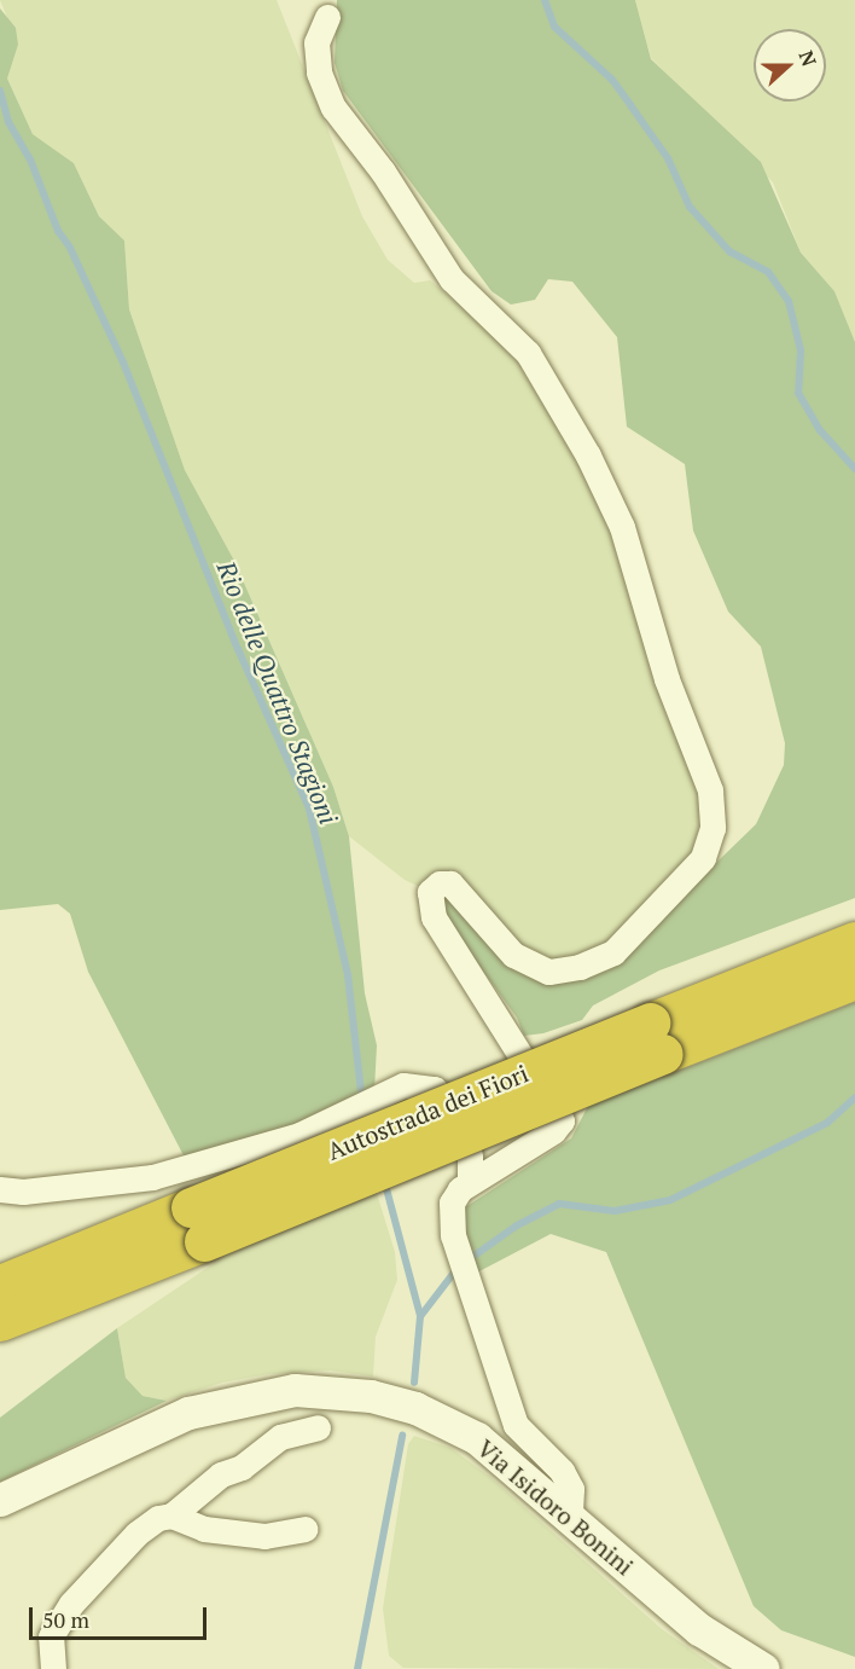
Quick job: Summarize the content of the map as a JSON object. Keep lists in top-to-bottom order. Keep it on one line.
{"streets":{"highway":["Autostrada dei Fiori"],"street":["Via Isidoro Bonini"]},"water":["Rio delle Quattro Stagioni"],"scale_bar":"50 m","north":"right"}
